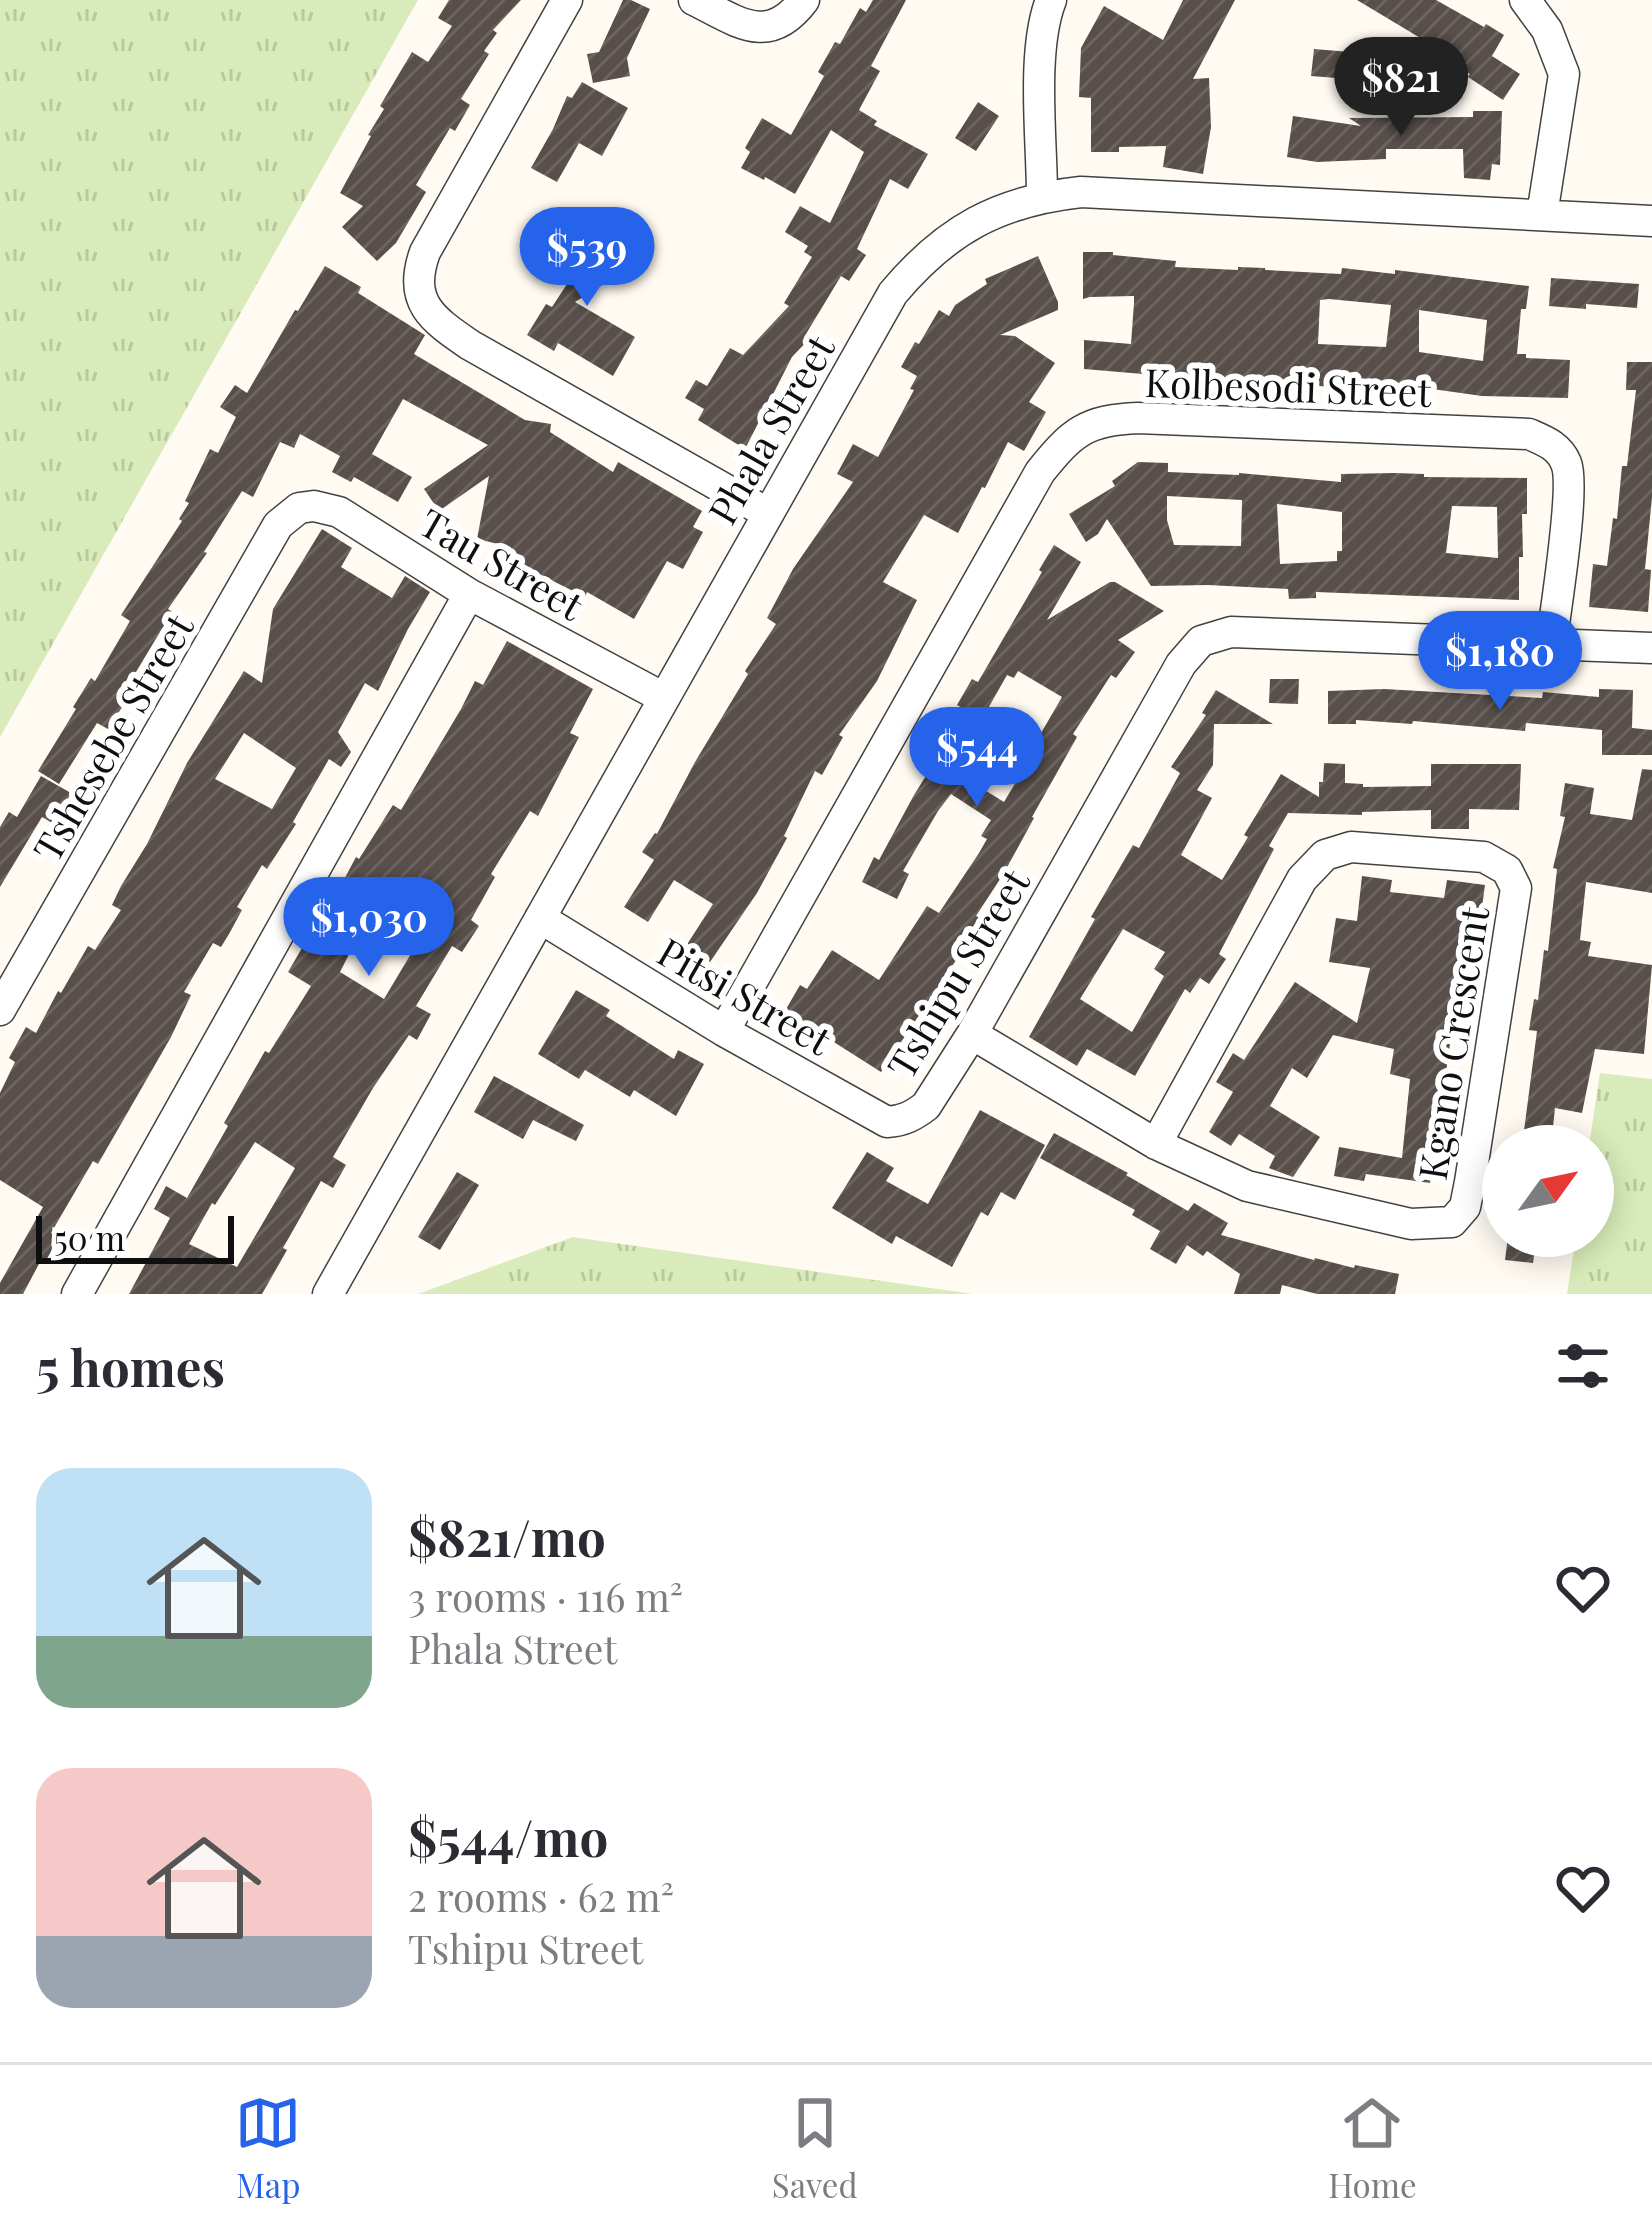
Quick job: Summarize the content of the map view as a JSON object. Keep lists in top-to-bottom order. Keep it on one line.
{"streets":{"street":["Kolbesodi Street","Phala Street","Tau Street","Tshesebe Street","Tshipu Street","Pitsi Street","Kgano Crescent"]},"crossings":[["Kolbesodi Street","Tshipu Street"],["Kolbesodi Street","Pitsi Street"],["Phala Street","Tau Street"],["Phala Street","Pitsi Street"],["Tau Street","Tshesebe Street"],["Tshipu Street","Pitsi Street"],["Tshipu Street","Kgano Crescent"]],"scale_bar":"50 m","north":"top right","page":{"price":["$821","$539","$1,180","$544","$1,030"],"scale":"50 m","heading":"5 homes","list":[{"name":"$821/mo","note":"3 rooms · 116 m² · Phala Street"},{"name":"$544/mo","note":"2 rooms · 62 m² · Tshipu Street"}],"tabs":["Map","Saved","Home"]}}
